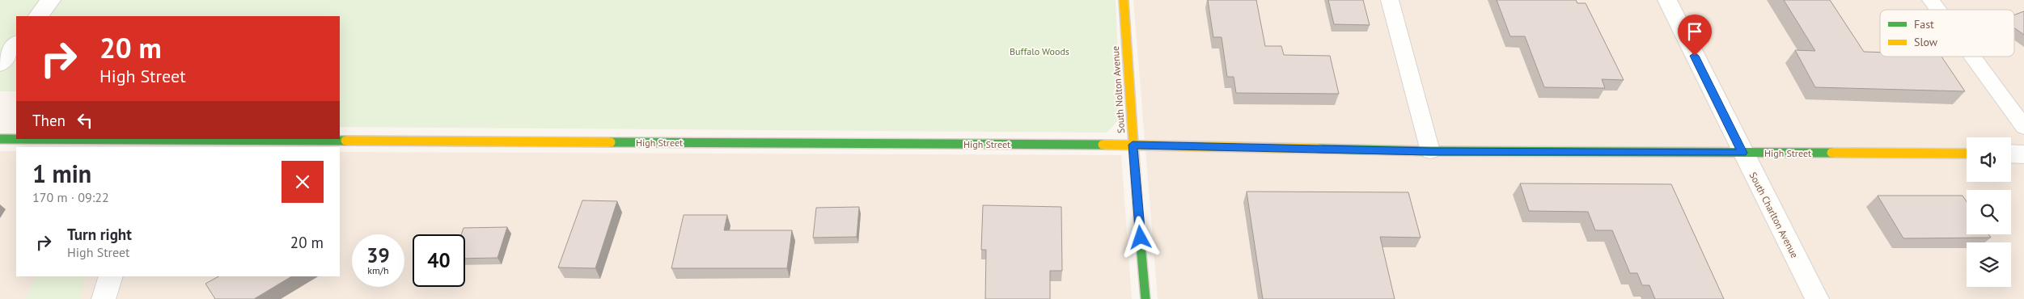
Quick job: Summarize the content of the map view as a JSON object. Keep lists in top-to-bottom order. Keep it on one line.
{"streets":{"street":["South Nolton Avenue","High Street","South Charlton Avenue"]},"crossings":[["South Nolton Avenue","High Street"],["High Street","South Charlton Avenue"]],"parks":["Buffalo Woods"],"legend":["Fast","Slow"],"page":{"turn":["20 m","High Street"],"then":"Then","heading":["1 min","170 m · 09:22"],"list":[{"name":"Turn right","note":"High Street","value":"20 m"}],"speed":"39 km/h","limit":"40"}}
